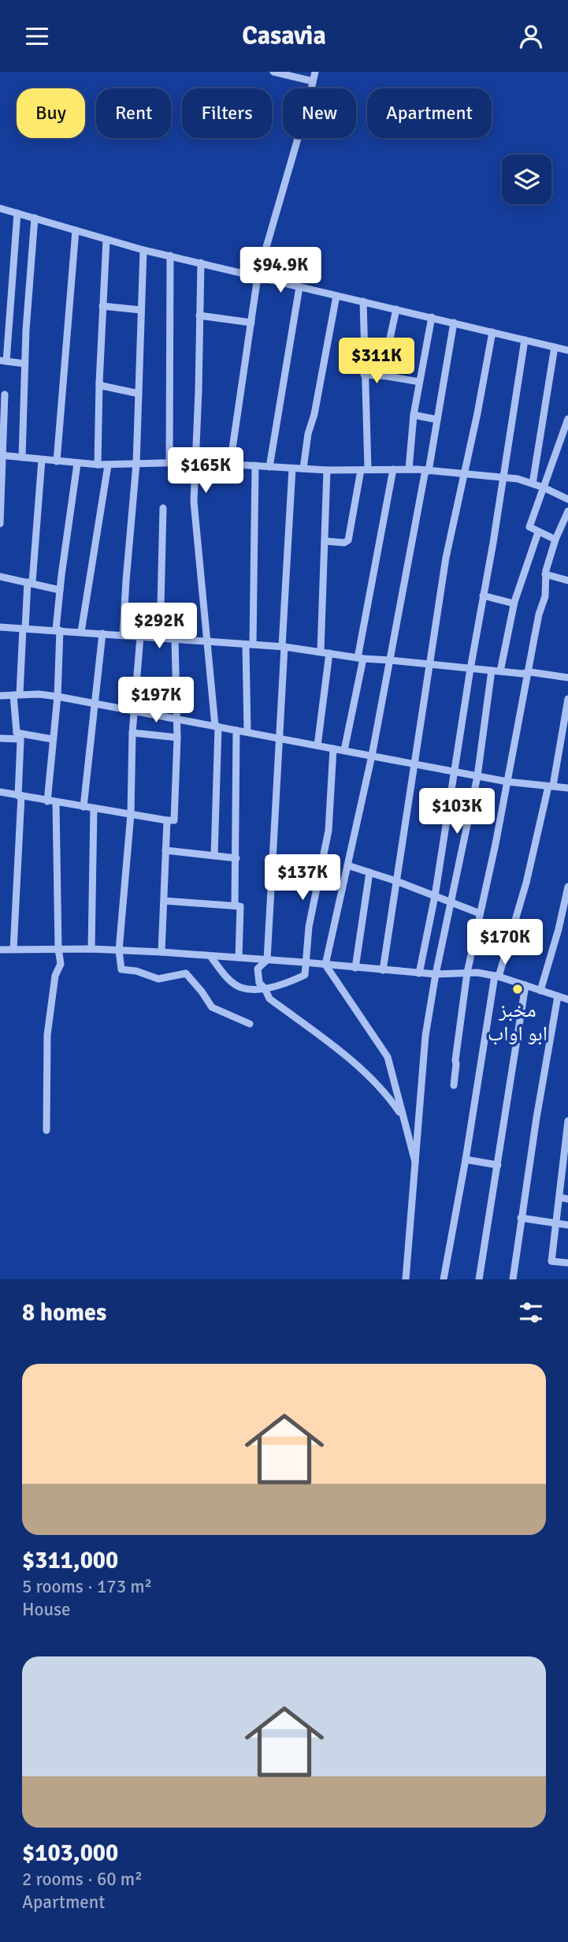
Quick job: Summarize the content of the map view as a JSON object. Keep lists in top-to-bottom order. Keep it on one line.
{"places":["مخبز ابو اواب"],"page":{"header":"Casavia","chip":["Buy","Rent","Filters","New","Apartment"],"price":["$94.9K","$311K","$165K","$292K","$197K","$103K","$137K","$170K"],"heading":"8 homes","list":[{"name":"$311,000","note":"5 rooms · 173 m² · House"},{"name":"$103,000","note":"2 rooms · 60 m² · Apartment"}]}}
